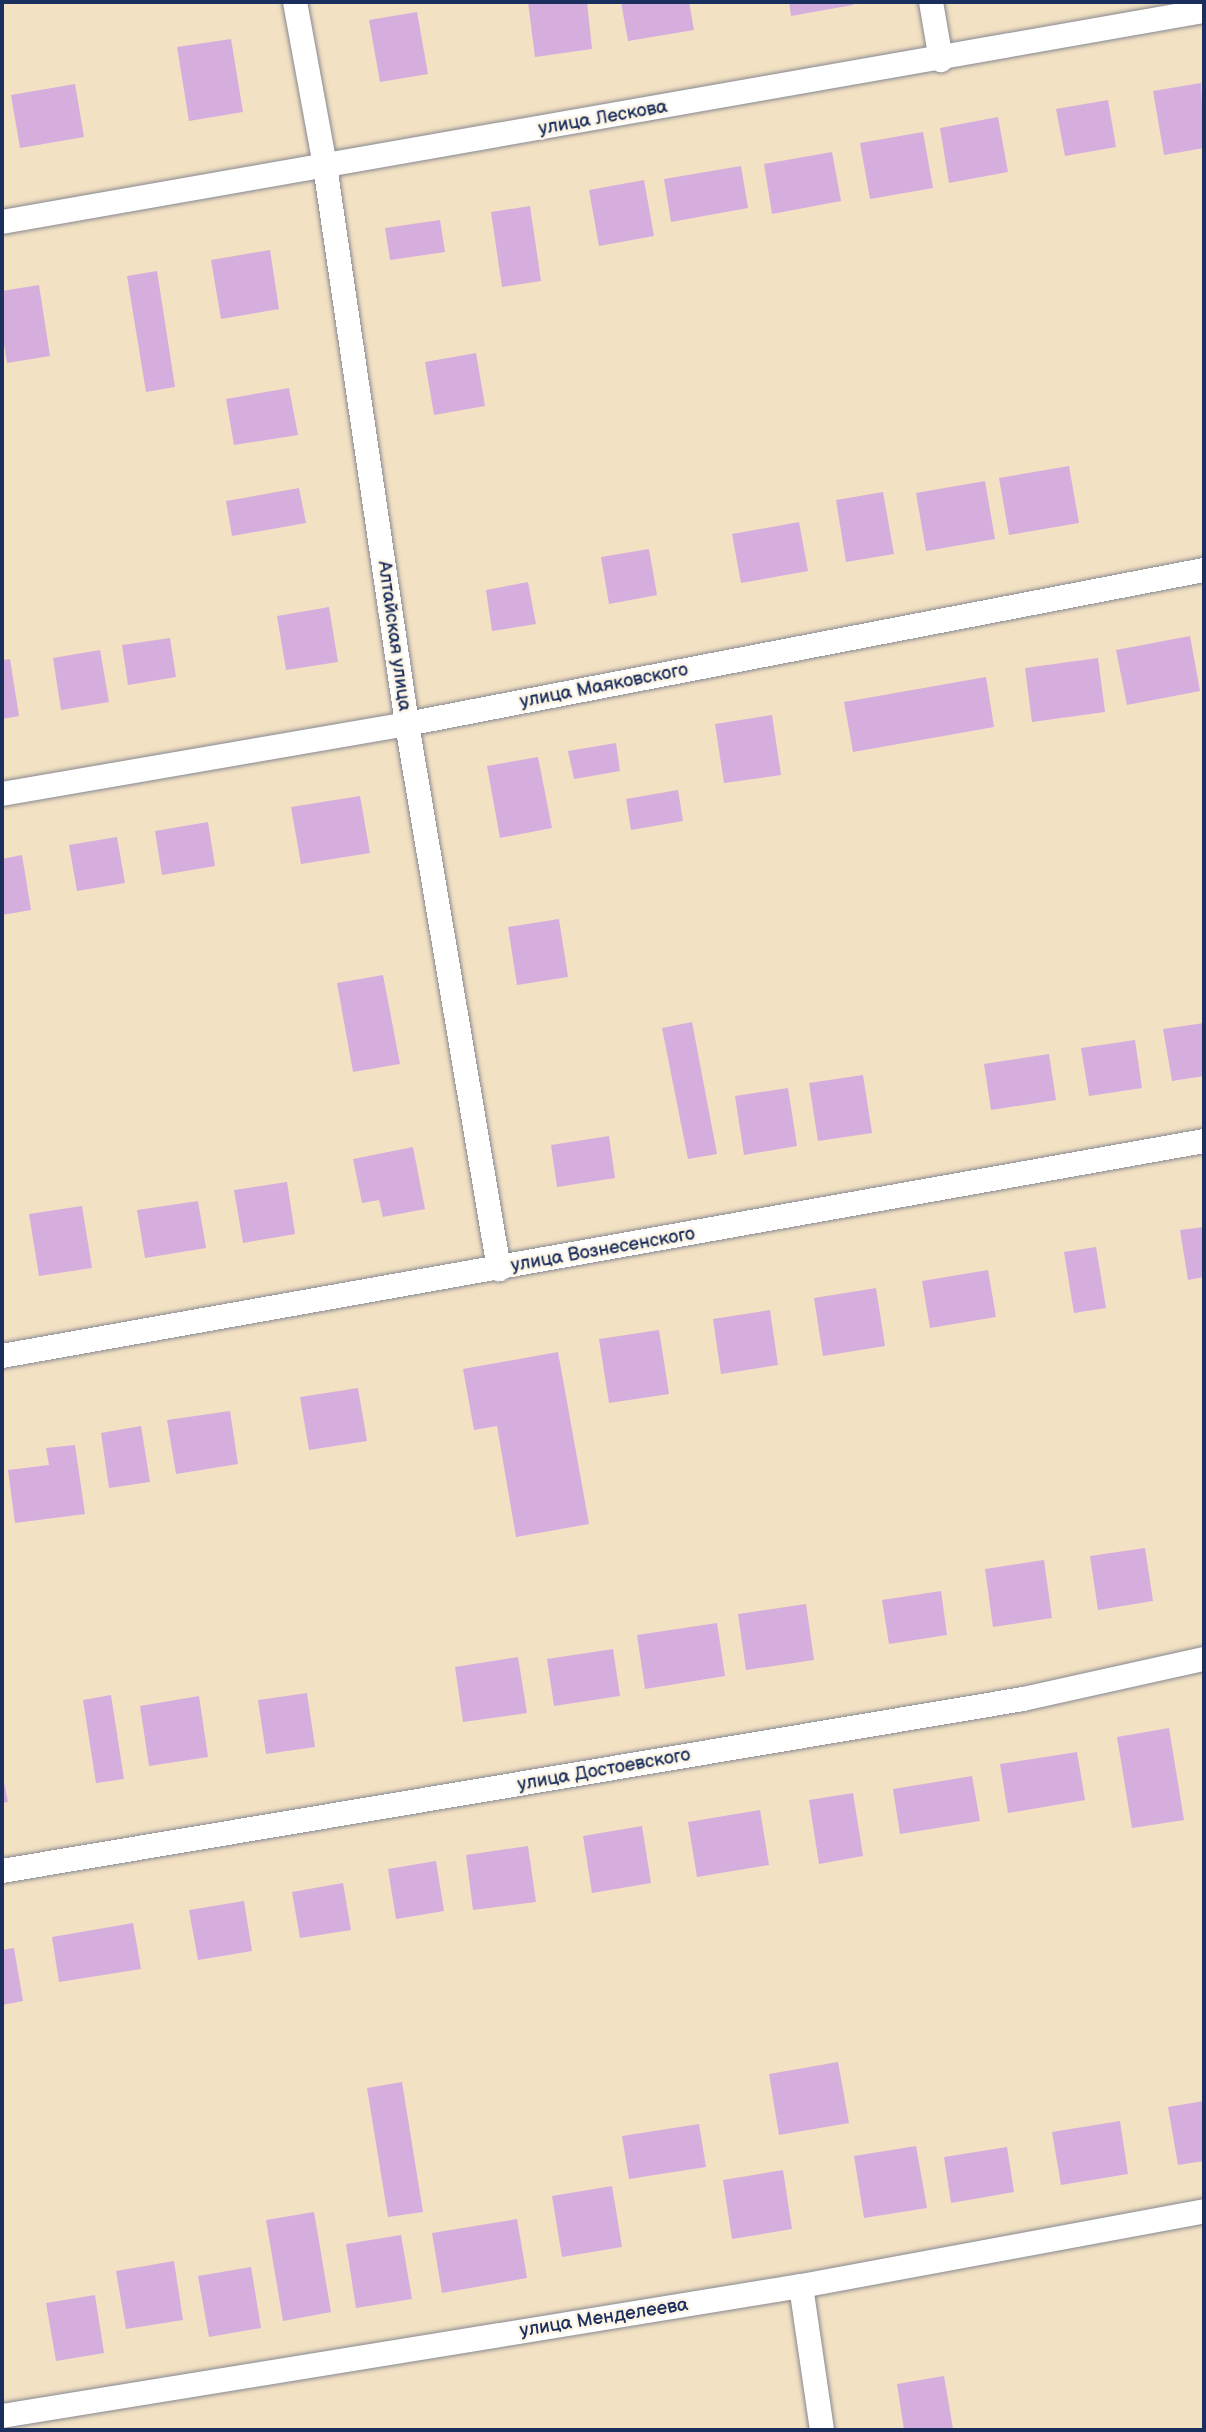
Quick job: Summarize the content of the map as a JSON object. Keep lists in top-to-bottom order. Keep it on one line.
{"streets":{"street":["улица Лескова","Алтайская улица","улица Маяковского","улица Вознесенского","улица Достоевского","улица Менделеева"]},"crossings":[["улица Лескова","Алтайская улица"],["Алтайская улица","улица Маяковского"],["Алтайская улица","улица Вознесенского"]]}
